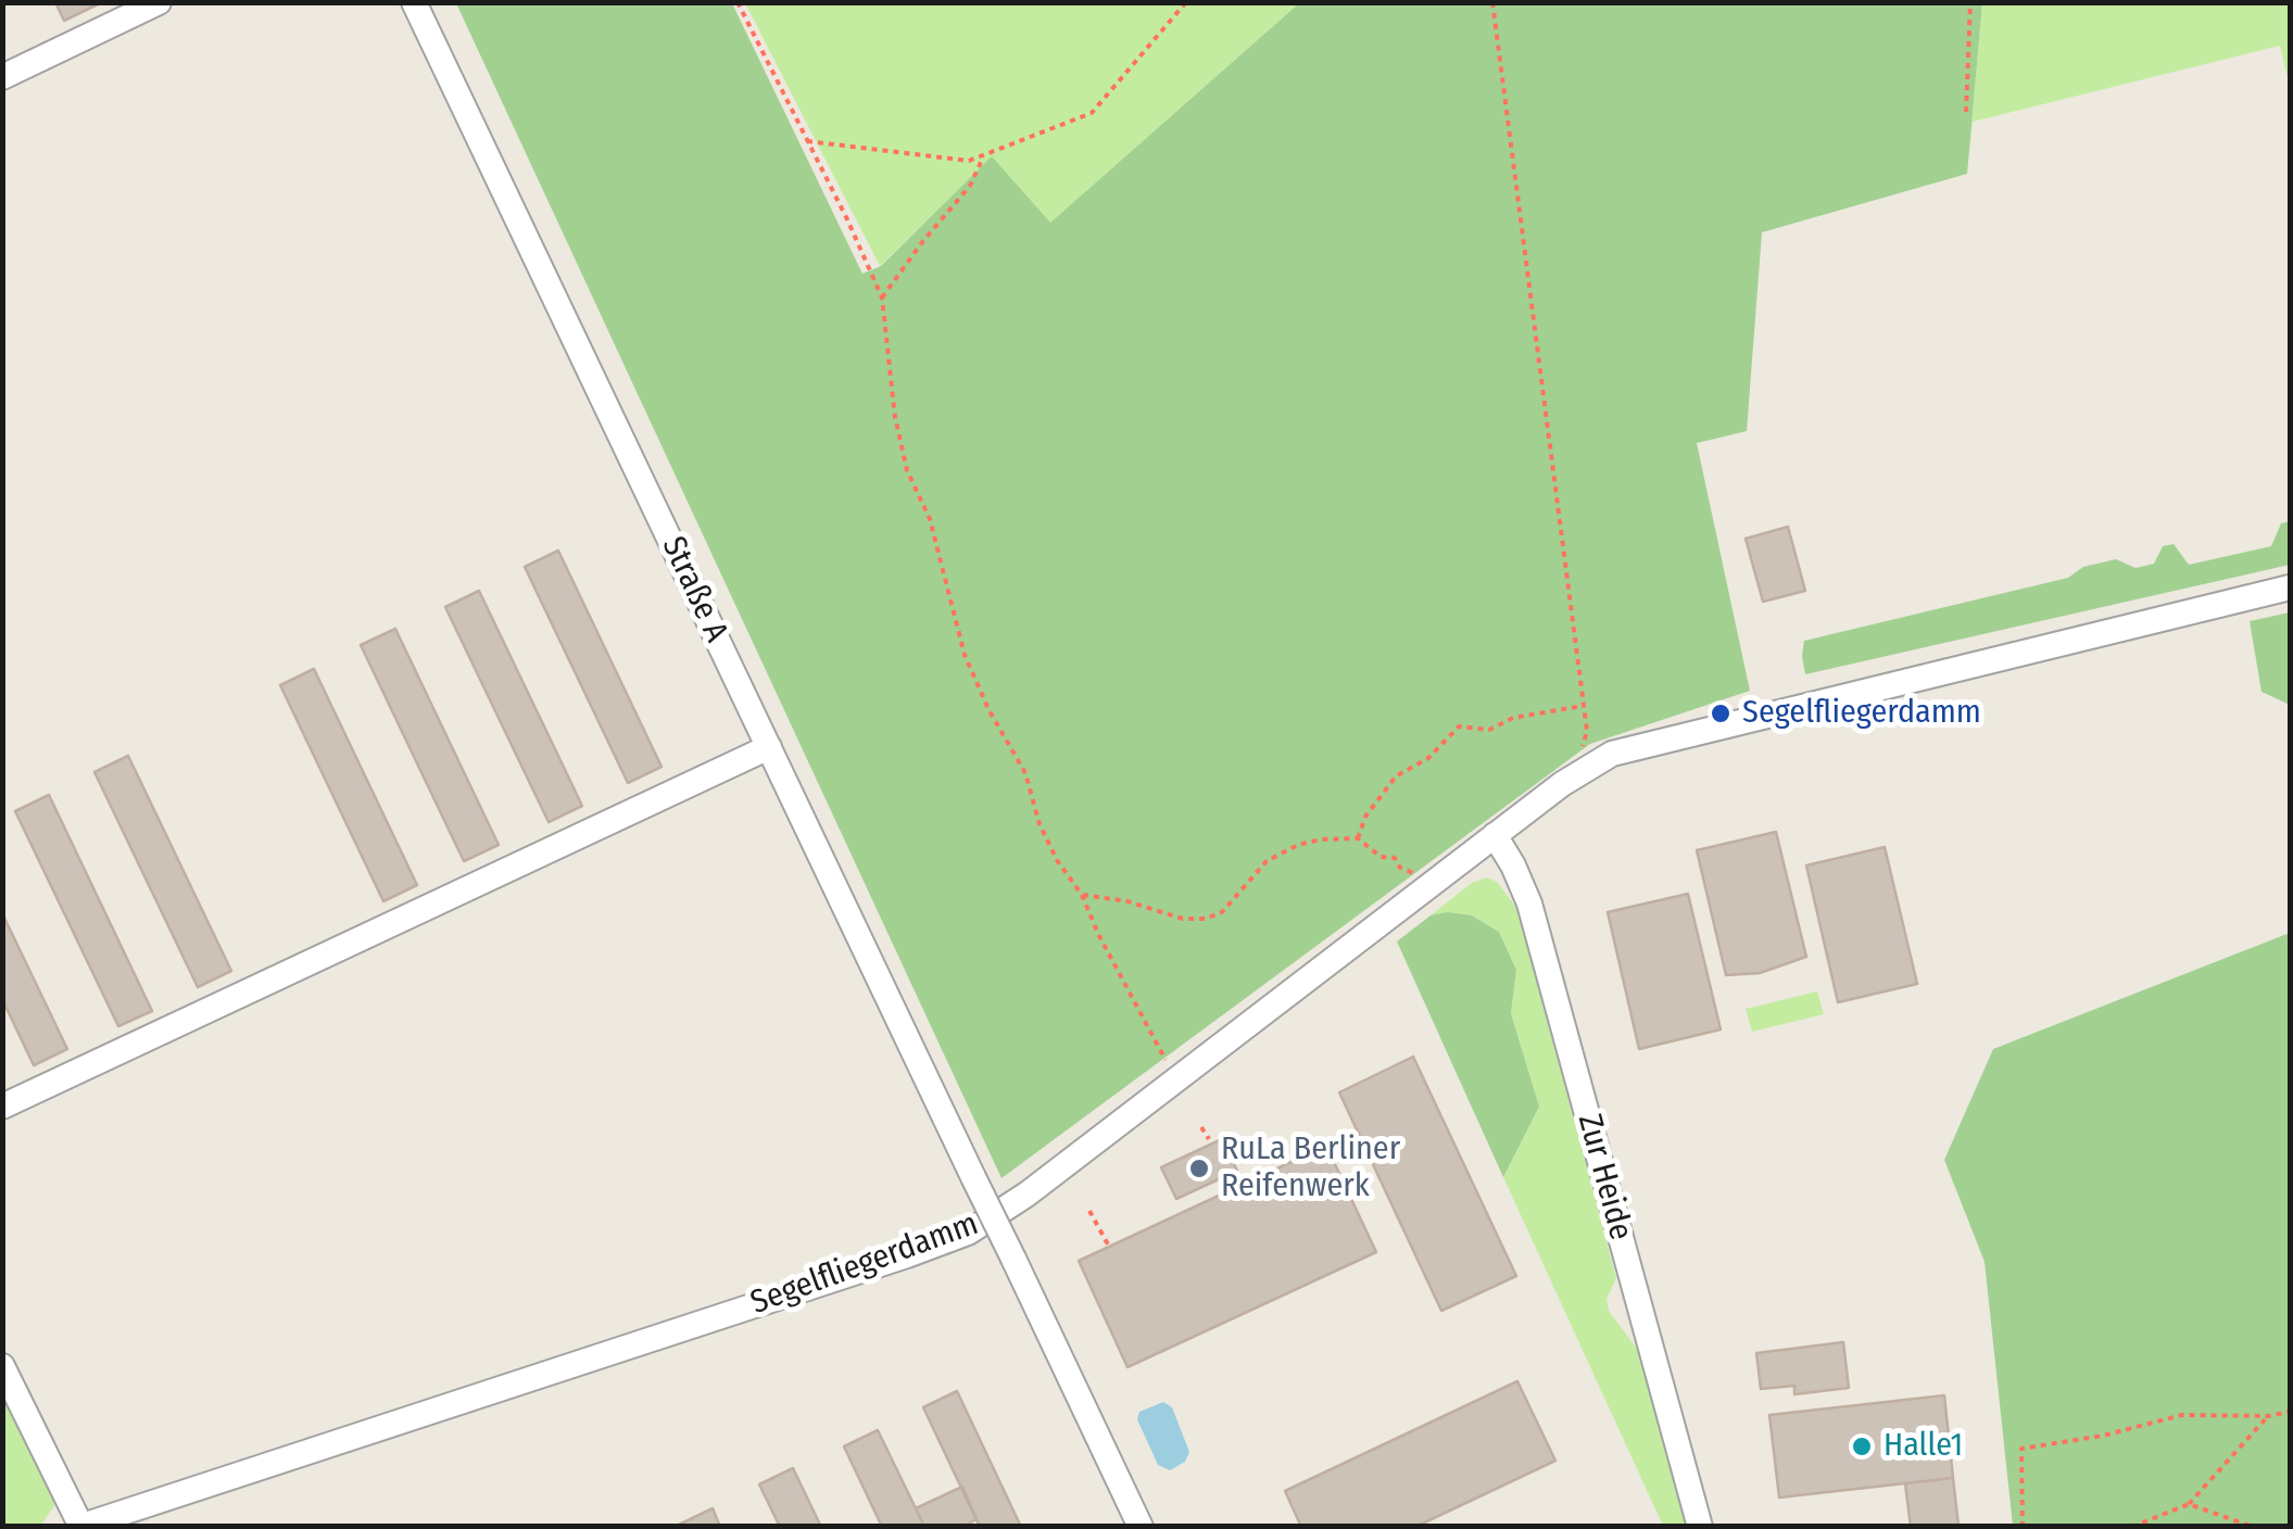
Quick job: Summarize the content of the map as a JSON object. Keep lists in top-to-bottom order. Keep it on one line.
{"streets":{"street":["Straße A","Zur Heide","Segelfliegerdamm"]},"crossings":[["Zur Heide","Segelfliegerdamm"]],"places":["Segelfliegerdamm","RuLa Berliner Reifenwerk","Halle1"]}
